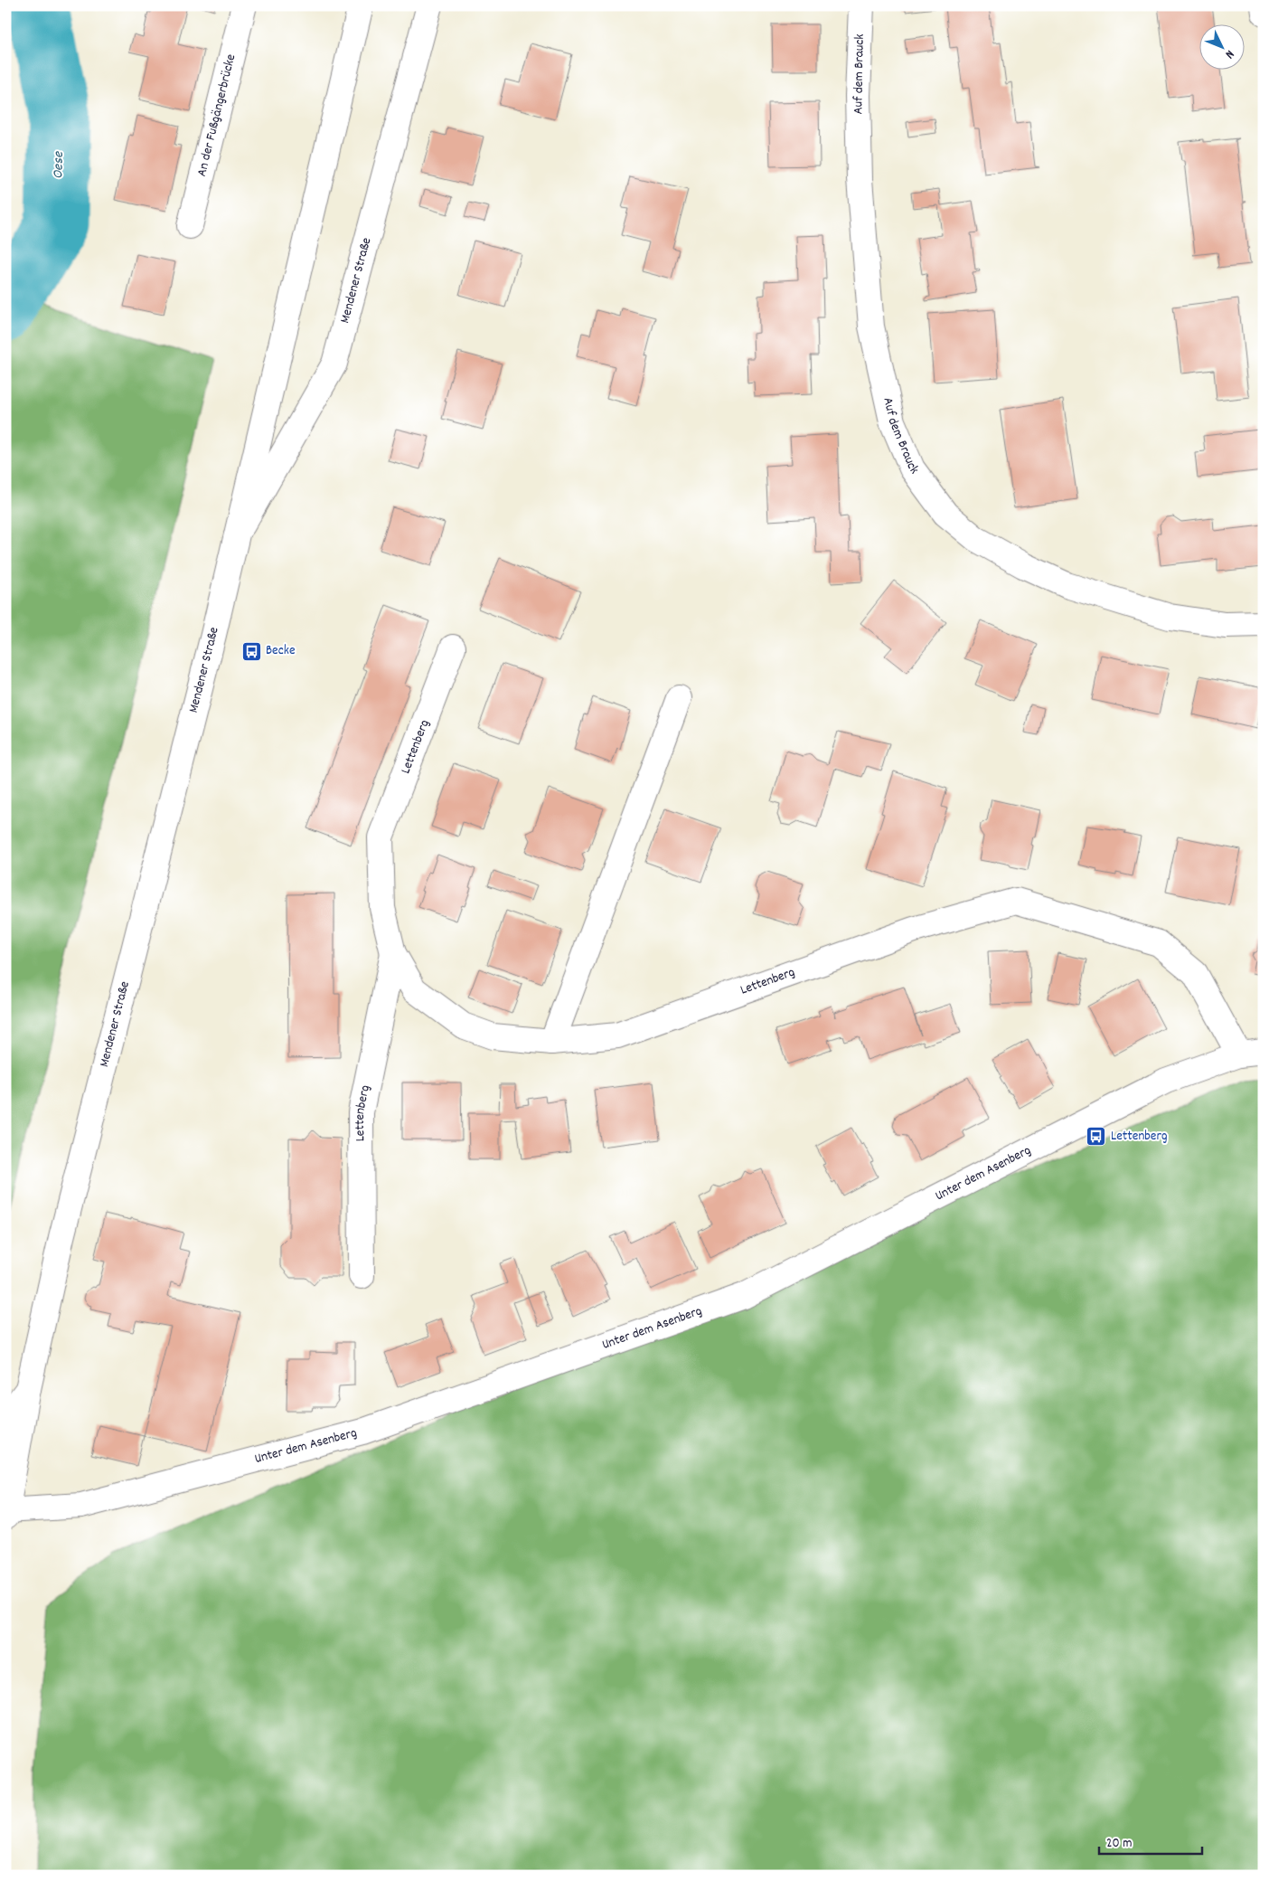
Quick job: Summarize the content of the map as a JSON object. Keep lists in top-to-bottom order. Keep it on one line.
{"streets":{"street":["Auf dem Brauck","An der Fußgängerbrücke","Mendener Straße","Lettenberg","Unter dem Asenberg"]},"crossings":[["Mendener Straße","Unter dem Asenberg"],["Lettenberg","Unter dem Asenberg"]],"water":["Oese"],"places":{"bus stop":["Becke","Lettenberg"]},"scale_bar":"20 m","north":"bottom right"}
